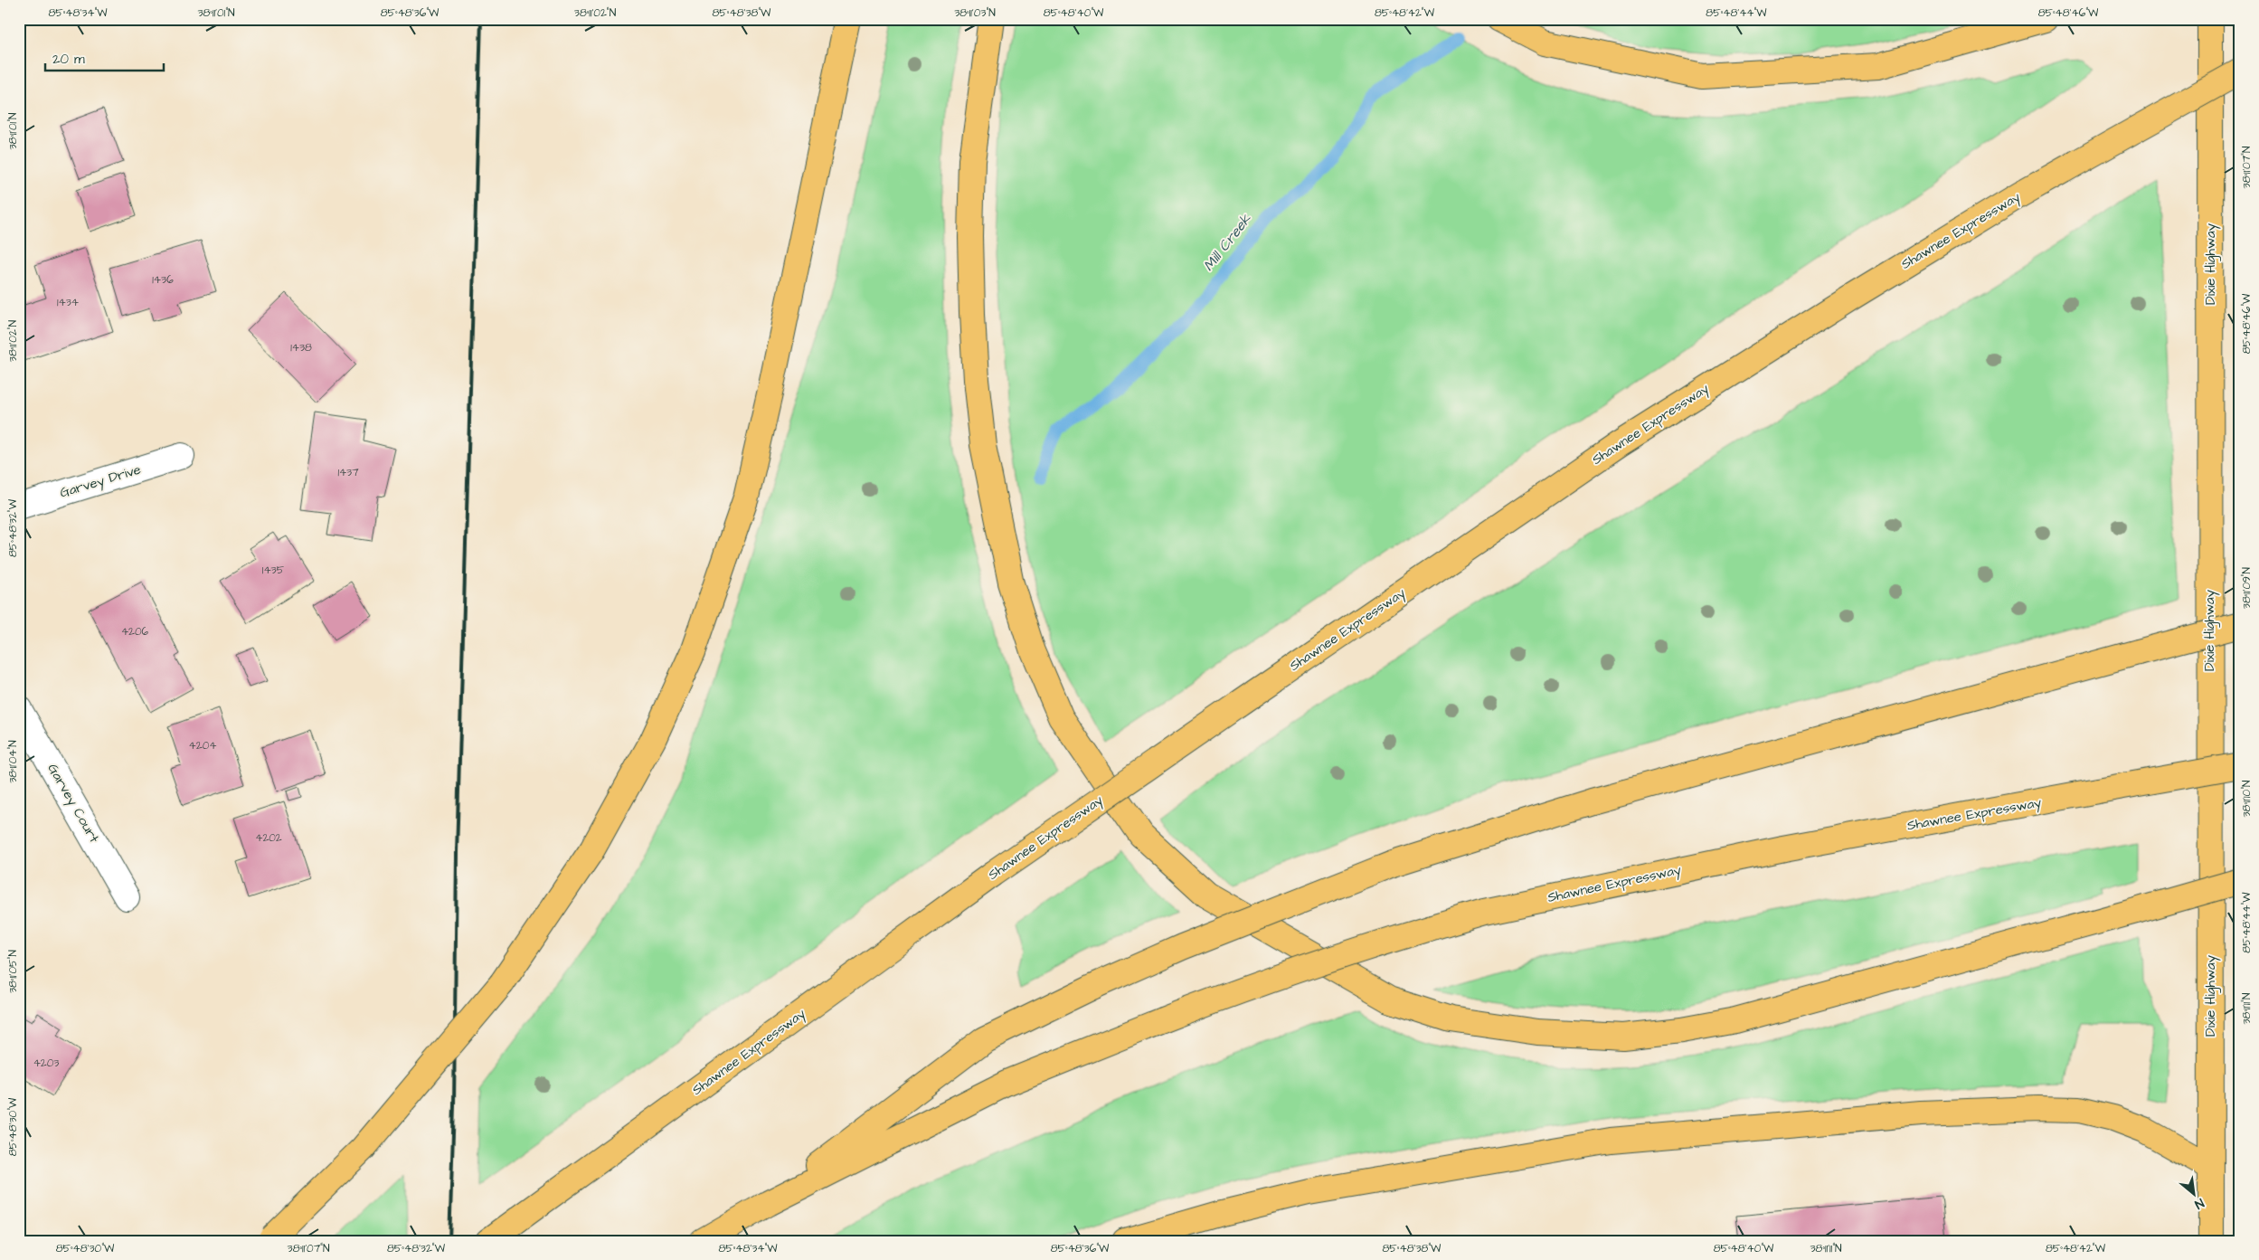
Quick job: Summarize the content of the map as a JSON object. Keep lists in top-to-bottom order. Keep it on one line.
{"streets":{"main road":["Shawnee Expressway","Dixie Highway"],"street":["Garvey Drive","Garvey Court"]},"water":["Mill Creek"],"house_numbers":["1436","1434","1438","1437","1435","4206","4204","4202","4203"],"scale_bar":"20 m","north":"bottom right","coordinates":["85°48'34\"W","38°11'01\"N","85°48'36\"W","38°11'02\"N","85°48'38\"W","38°11'03\"N","85°48'40\"W","85°48'42\"W","85°48'44\"W","85°48'46\"W","38°11'07\"N","85°48'32\"W","38°11'09\"N","38°11'04\"N","38°11'10\"N","38°11'05\"N","38°11'11\"N","85°48'30\"W"]}
